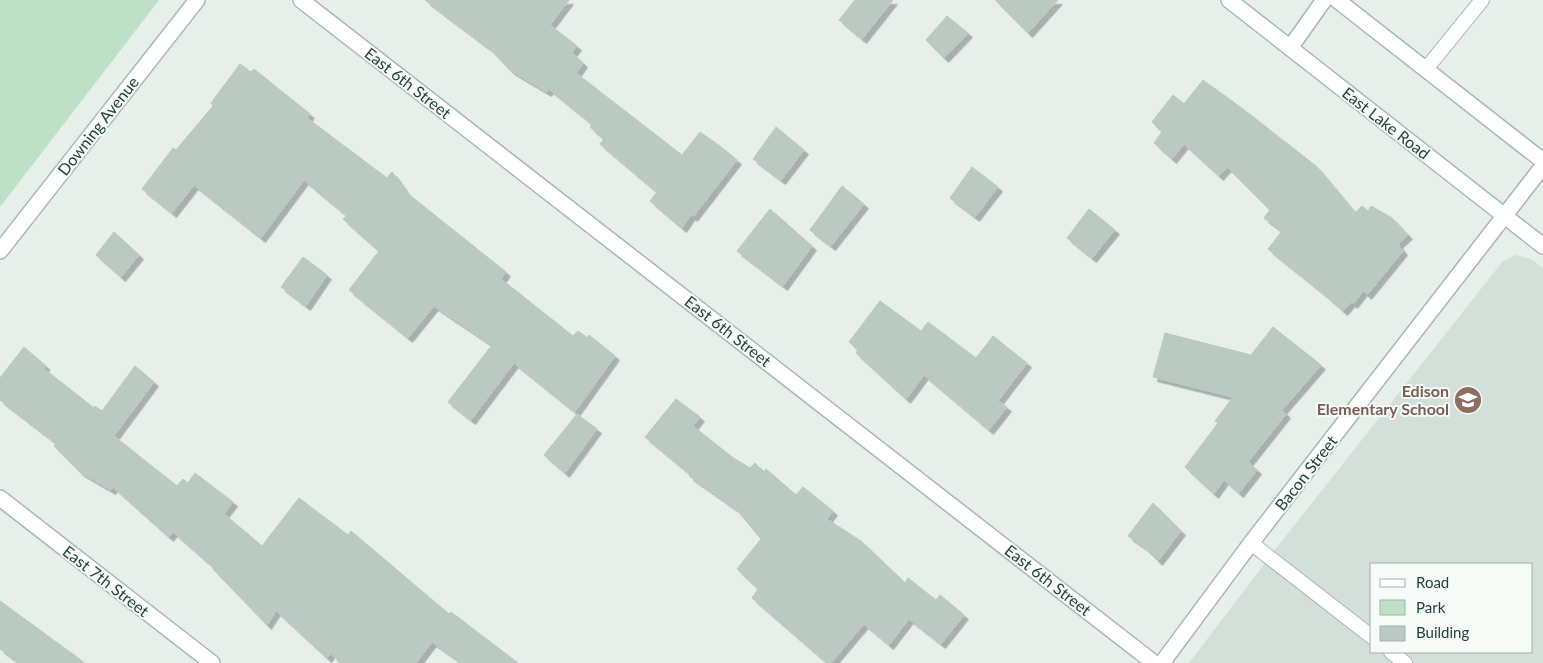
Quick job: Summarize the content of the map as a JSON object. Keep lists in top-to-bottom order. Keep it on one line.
{"streets":{"street":["East 6th Street","East Lake Road","Downing Avenue","Bacon Street","East 7th Street"]},"crossings":[["East Lake Road","Bacon Street"]],"places":{"school or university":["Edison Elementary School"]},"legend":["Road","Park","Building"]}
